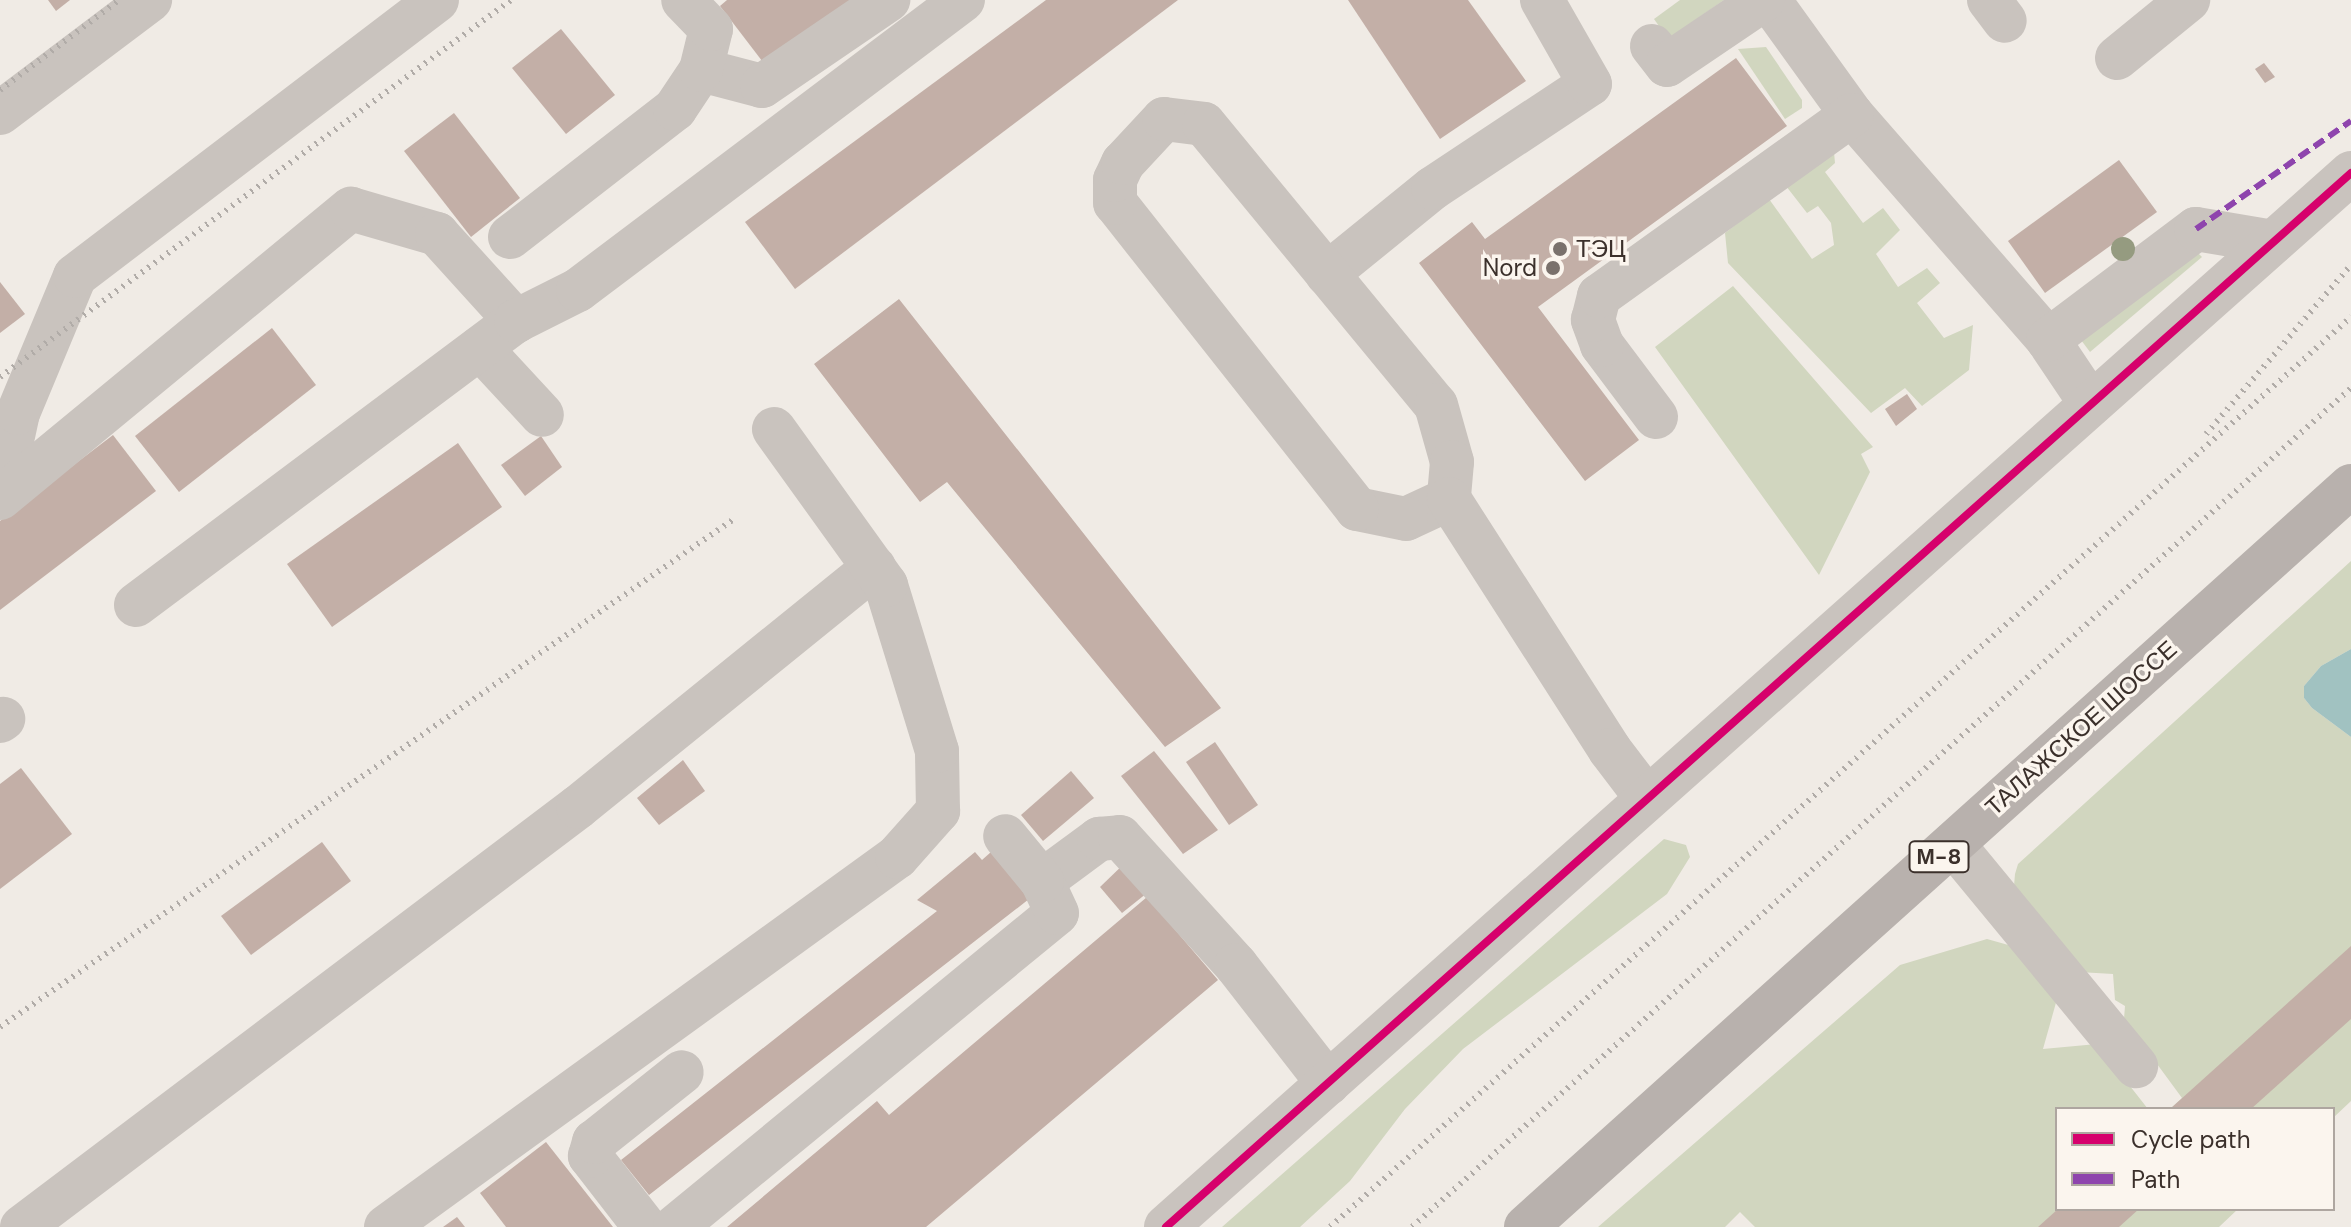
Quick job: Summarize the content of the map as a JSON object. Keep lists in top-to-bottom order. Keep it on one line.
{"streets":{"main road":["ТАЛАЖСКОЕ ШОССЕ","М-8"]},"places":["ТЭЦ","Nord"],"legend":["Cycle path","Path"]}
